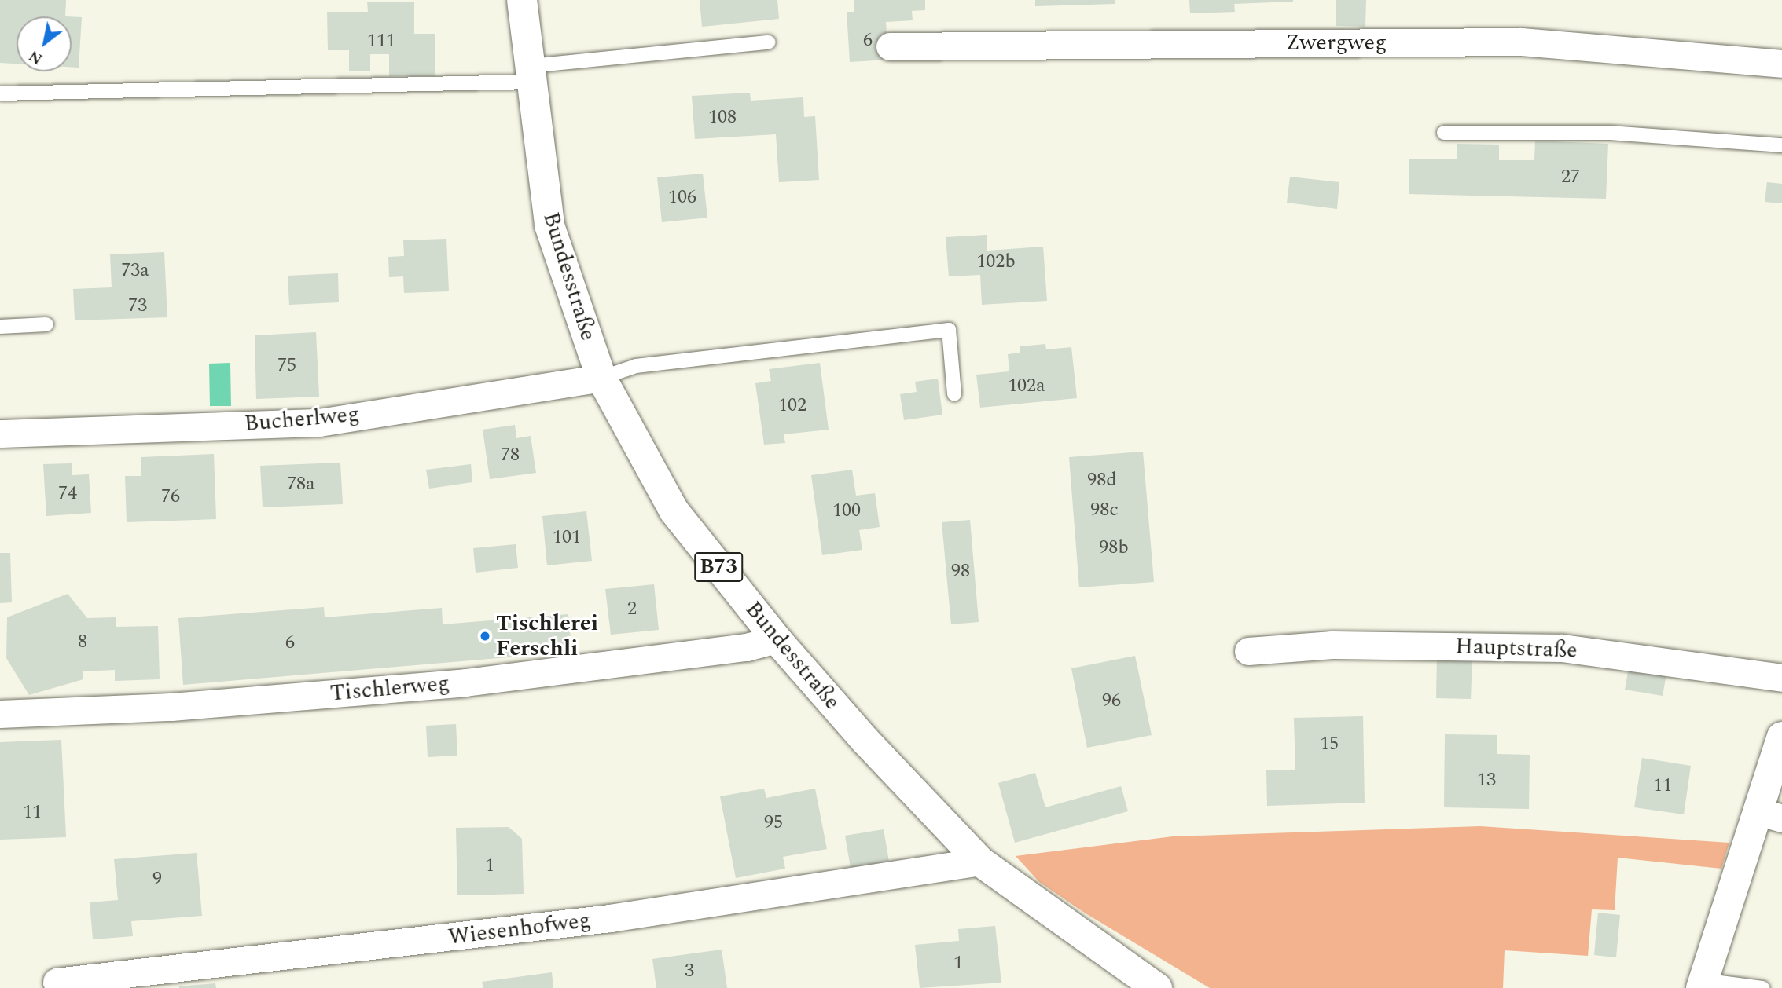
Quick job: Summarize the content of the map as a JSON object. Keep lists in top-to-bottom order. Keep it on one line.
{"streets":{"main road":["Bundesstraße","B73"],"street":["Zwergweg","Bucherlweg","Hauptstraße","Tischlerweg","Wiesenhofweg"]},"crossings":[["Bundesstraße","Bucherlweg"],["Bundesstraße","Tischlerweg"],["Bundesstraße","Wiesenhofweg"]],"places":["Tischlerei Ferschli"],"house_numbers":["6","111","108","27","106","102b","73a","73","75","102a","102","78","98d","78a","74","76","98c","100","101","98b","98","2","8","6","96","15","13","11","11","95","1","9","1","3"],"north":"bottom left"}
